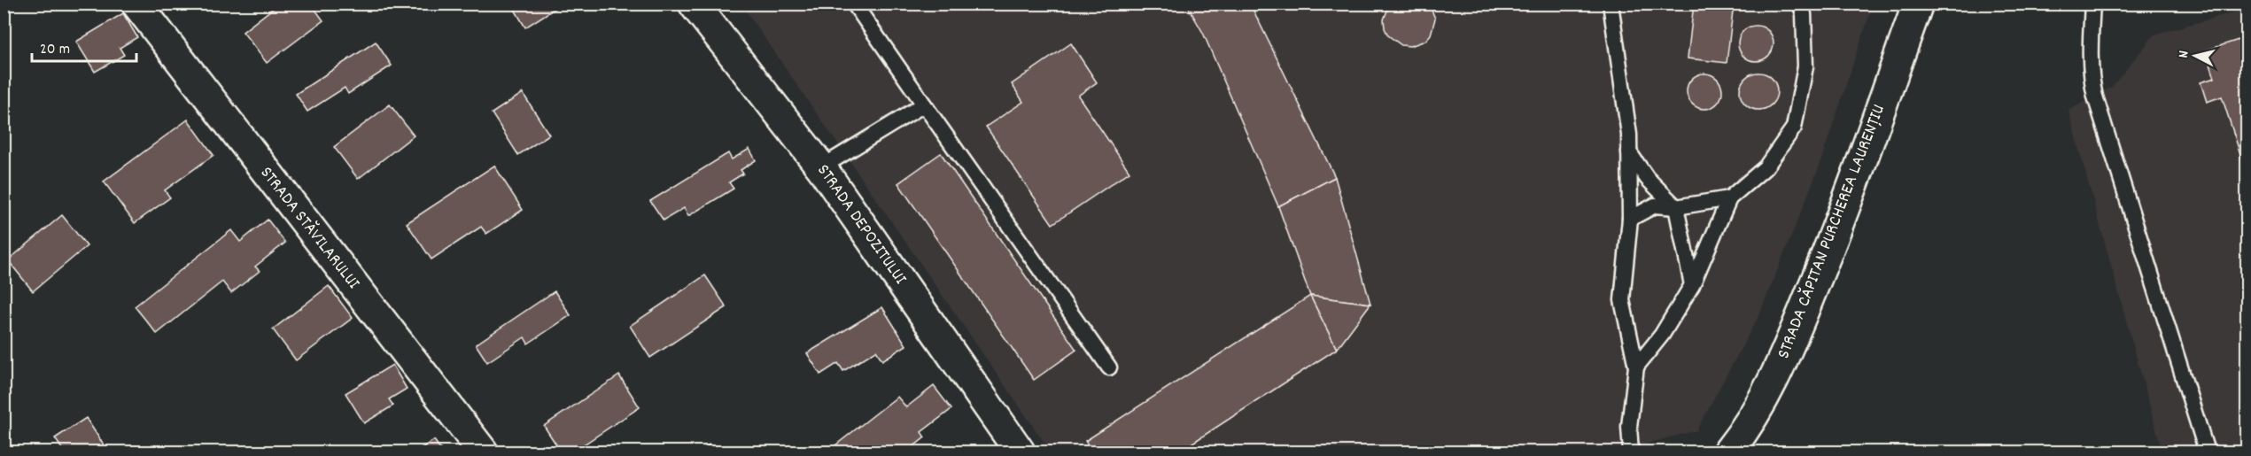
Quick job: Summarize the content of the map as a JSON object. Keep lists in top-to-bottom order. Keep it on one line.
{"streets":{"street":["STRADA DEPOZITULUI","STRADA STĂVILARULUI","STRADA CĂPITAN PURCHEREA LAURENȚIU"]},"scale_bar":"20 m","north":"left"}
